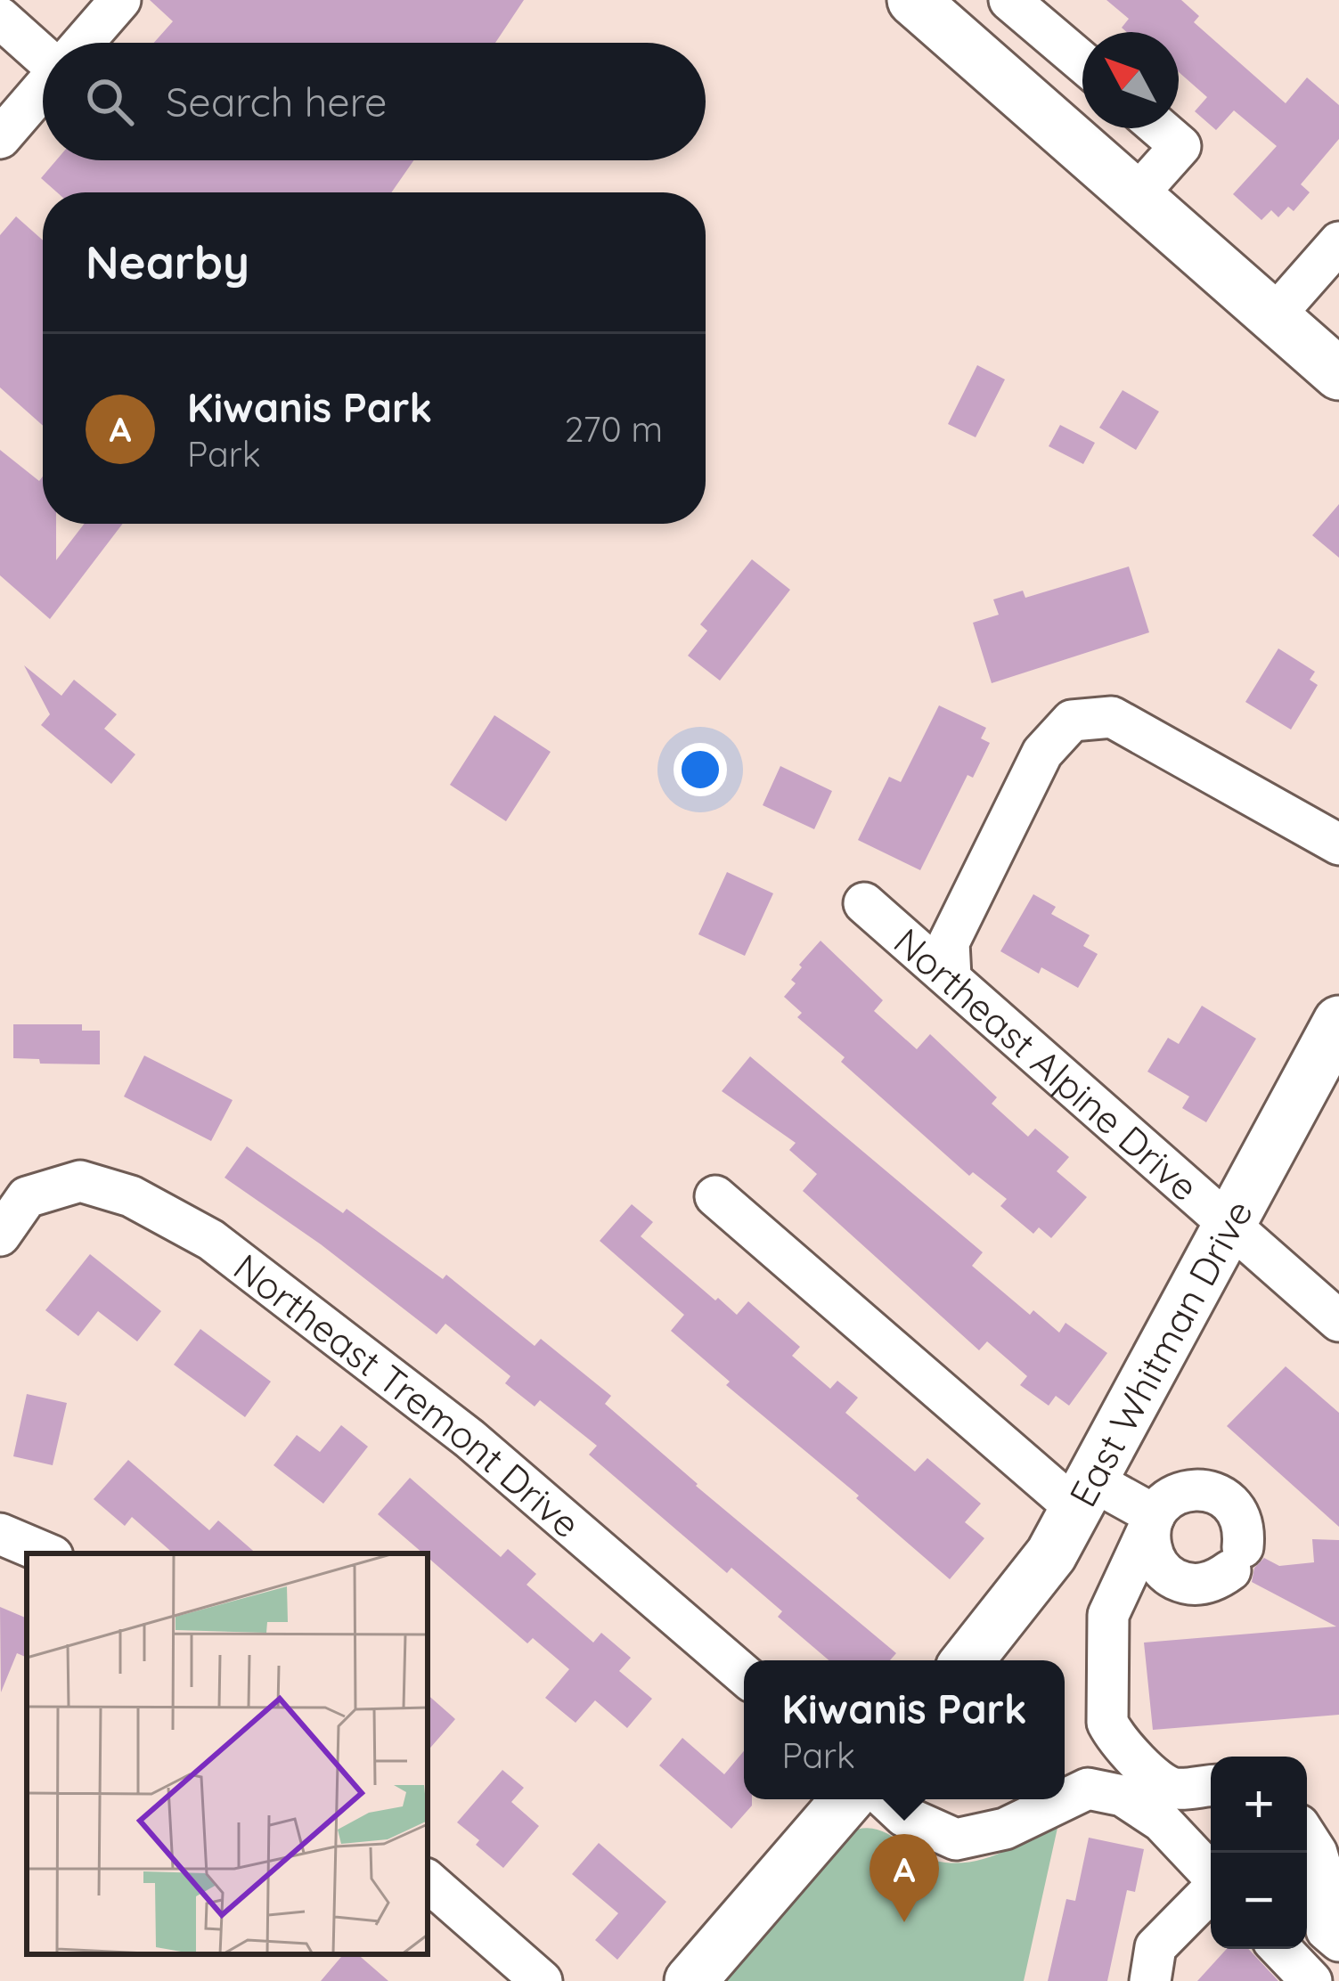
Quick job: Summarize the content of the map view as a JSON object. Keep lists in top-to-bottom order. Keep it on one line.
{"streets":{"main road":["East Whitman Drive"],"street":["Northeast Alpine Drive","Northeast Tremont Drive"]},"crossings":[["Northeast Alpine Drive","East Whitman Drive"]],"north":"top left","page":{"search":"Search here","heading":"Nearby","list":[{"mark":"A","name":"Kiwanis Park","note":"Park","value":"270 m"}],"popup":["Kiwanis Park","Park"],"map_buttons":["+","−"],"pins":"A"}}
